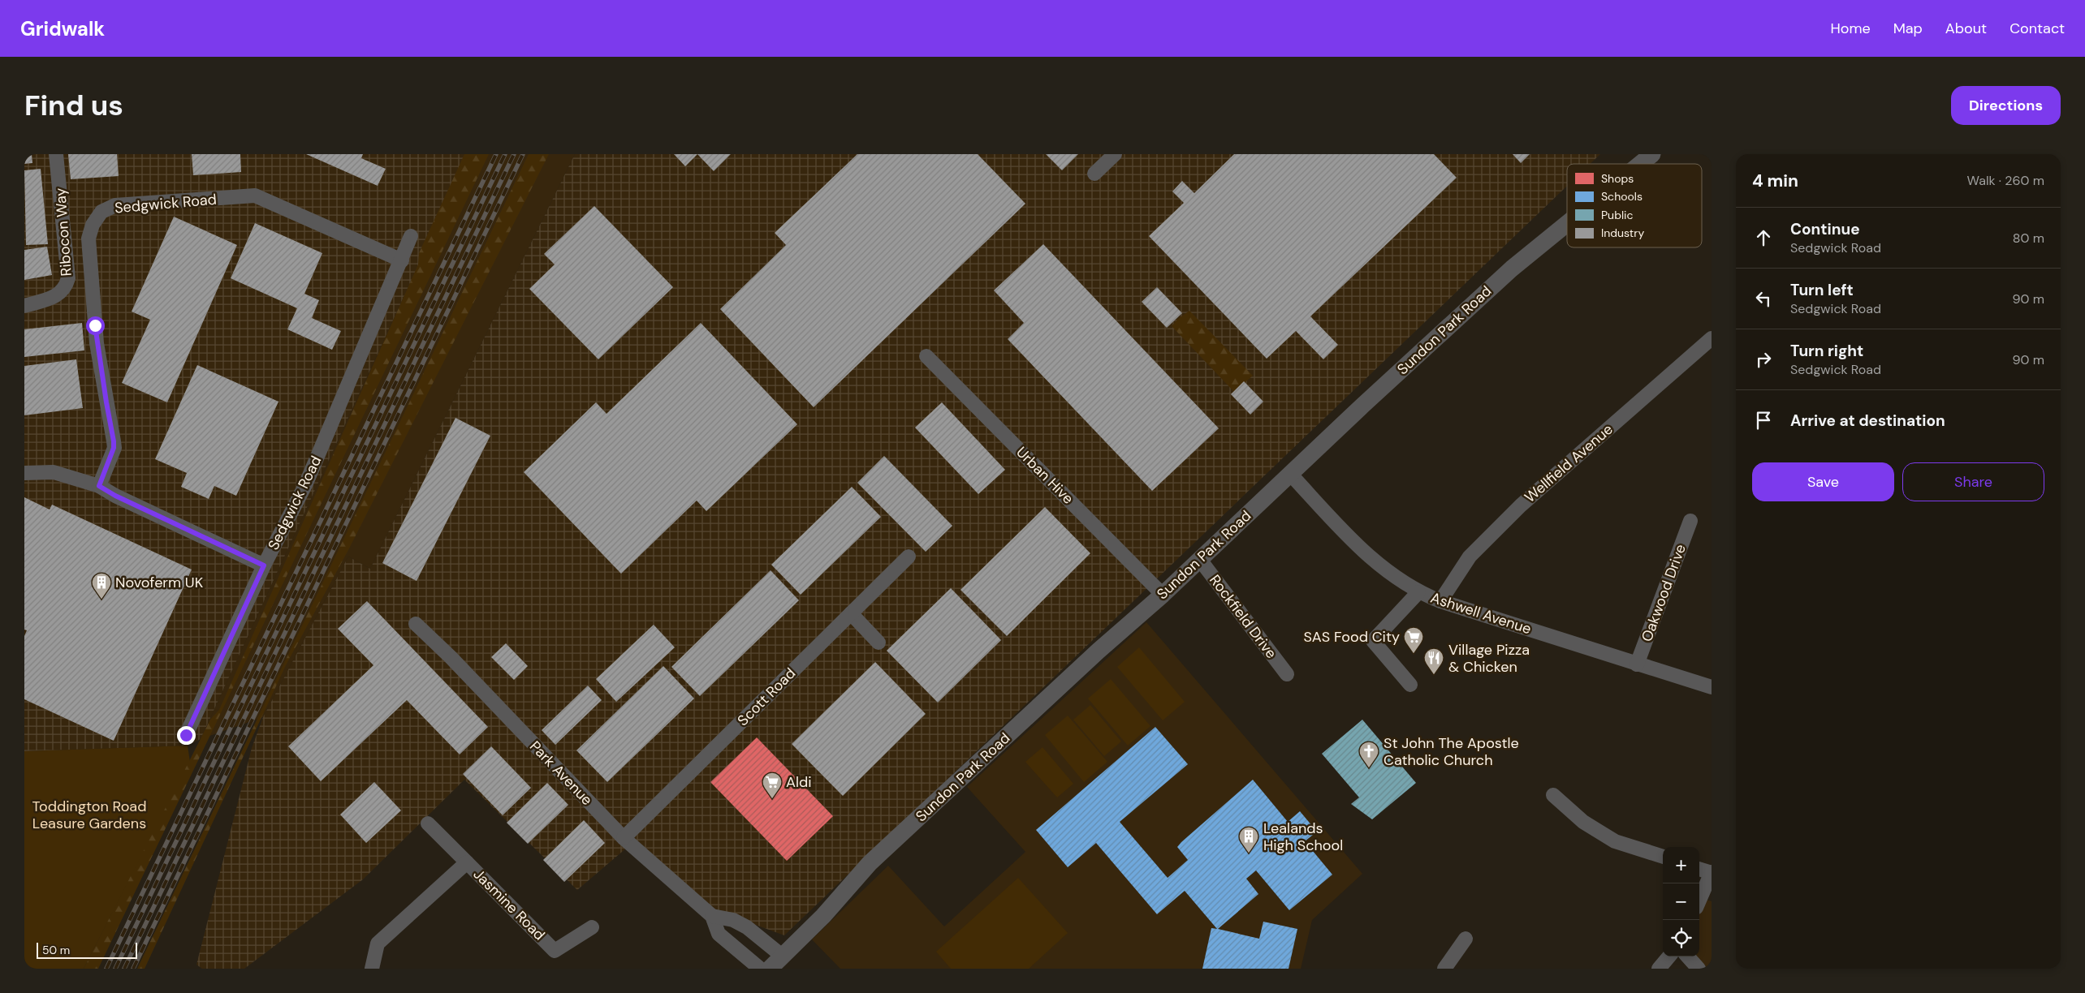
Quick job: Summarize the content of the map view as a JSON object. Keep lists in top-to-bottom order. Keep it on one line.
{"streets":{"street":["Sedgwick Road","Ribocon Way","Sundon Park Road","Wellfield Avenue","Urban Hive","Oakwood Drive","Ashwell Avenue","Rockfield Drive","Scott Road","Park Avenue","Jasmine Road"]},"crossings":[["Sundon Park Road","Urban Hive"],["Sundon Park Road","Ashwell Avenue"],["Sundon Park Road","Rockfield Drive"],["Wellfield Avenue","Ashwell Avenue"],["Oakwood Drive","Ashwell Avenue"],["Scott Road","Park Avenue"]],"parks":["Toddington Road Leasure Gardens"],"places":{"building":["Novoferm UK","Lealands High School"],"supermarket":["SAS Food City","Aldi"],"restaurant":["Village Pizza & Chicken"],"church":["St John The Apostle Catholic Church"]},"legend":["Shops","Schools","Public","Industry"],"scale_bar":"50 m","page":{"header":"Gridwalk","nav":["Home","Map","About","Contact"],"buttons":["Directions",["Save","Share"]],"title":"Find us","heading":["4 min","Walk · 260 m"],"list":[["Continue","Sedgwick Road","80 m"],["Turn left","Sedgwick Road","90 m"],["Turn right","Sedgwick Road","90 m"],"Arrive at destination"],"map_buttons":["+","−"],"scale":"50 m"}}
